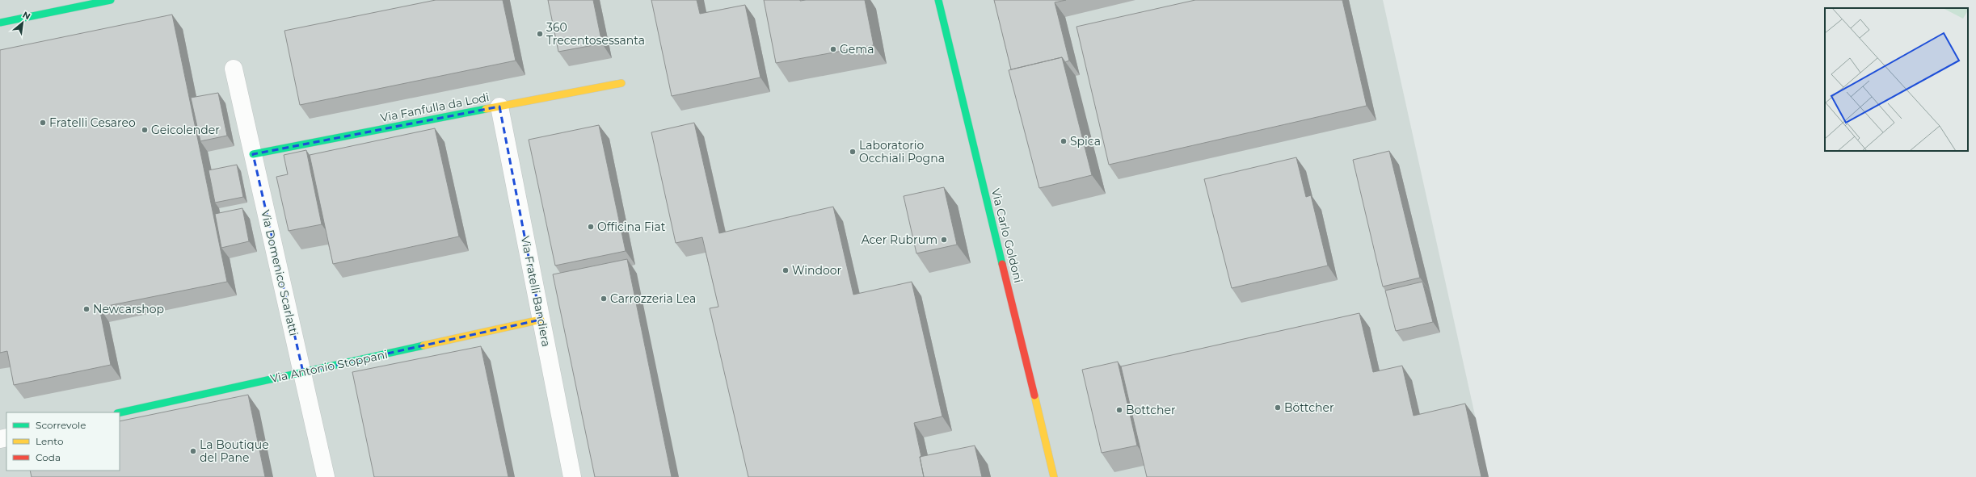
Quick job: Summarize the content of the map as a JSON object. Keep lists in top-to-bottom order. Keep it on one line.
{"streets":{"street":["Via Fanfulla da Lodi","Via Carlo Goldoni","Via Domenico Scarlatti","Via Fratelli Bandiera","Via Antonio Stoppani"]},"crossings":[["Via Fanfulla da Lodi","Via Domenico Scarlatti"],["Via Fanfulla da Lodi","Via Fratelli Bandiera"],["Via Domenico Scarlatti","Via Antonio Stoppani"],["Via Fratelli Bandiera","Via Antonio Stoppani"]],"places":["360 Trecentosessanta","Gema","Fratelli Cesareo","Geicolender","Spica","Laboratorio Occhiali Pogna","Officina Fiat","Acer Rubrum","Windoor","Carrozzeria Lea","Newcarshop","Böttcher","Bottcher","La Boutique del Pane"],"legend":["Scorrevole","Lento","Coda"],"north":"top right"}
